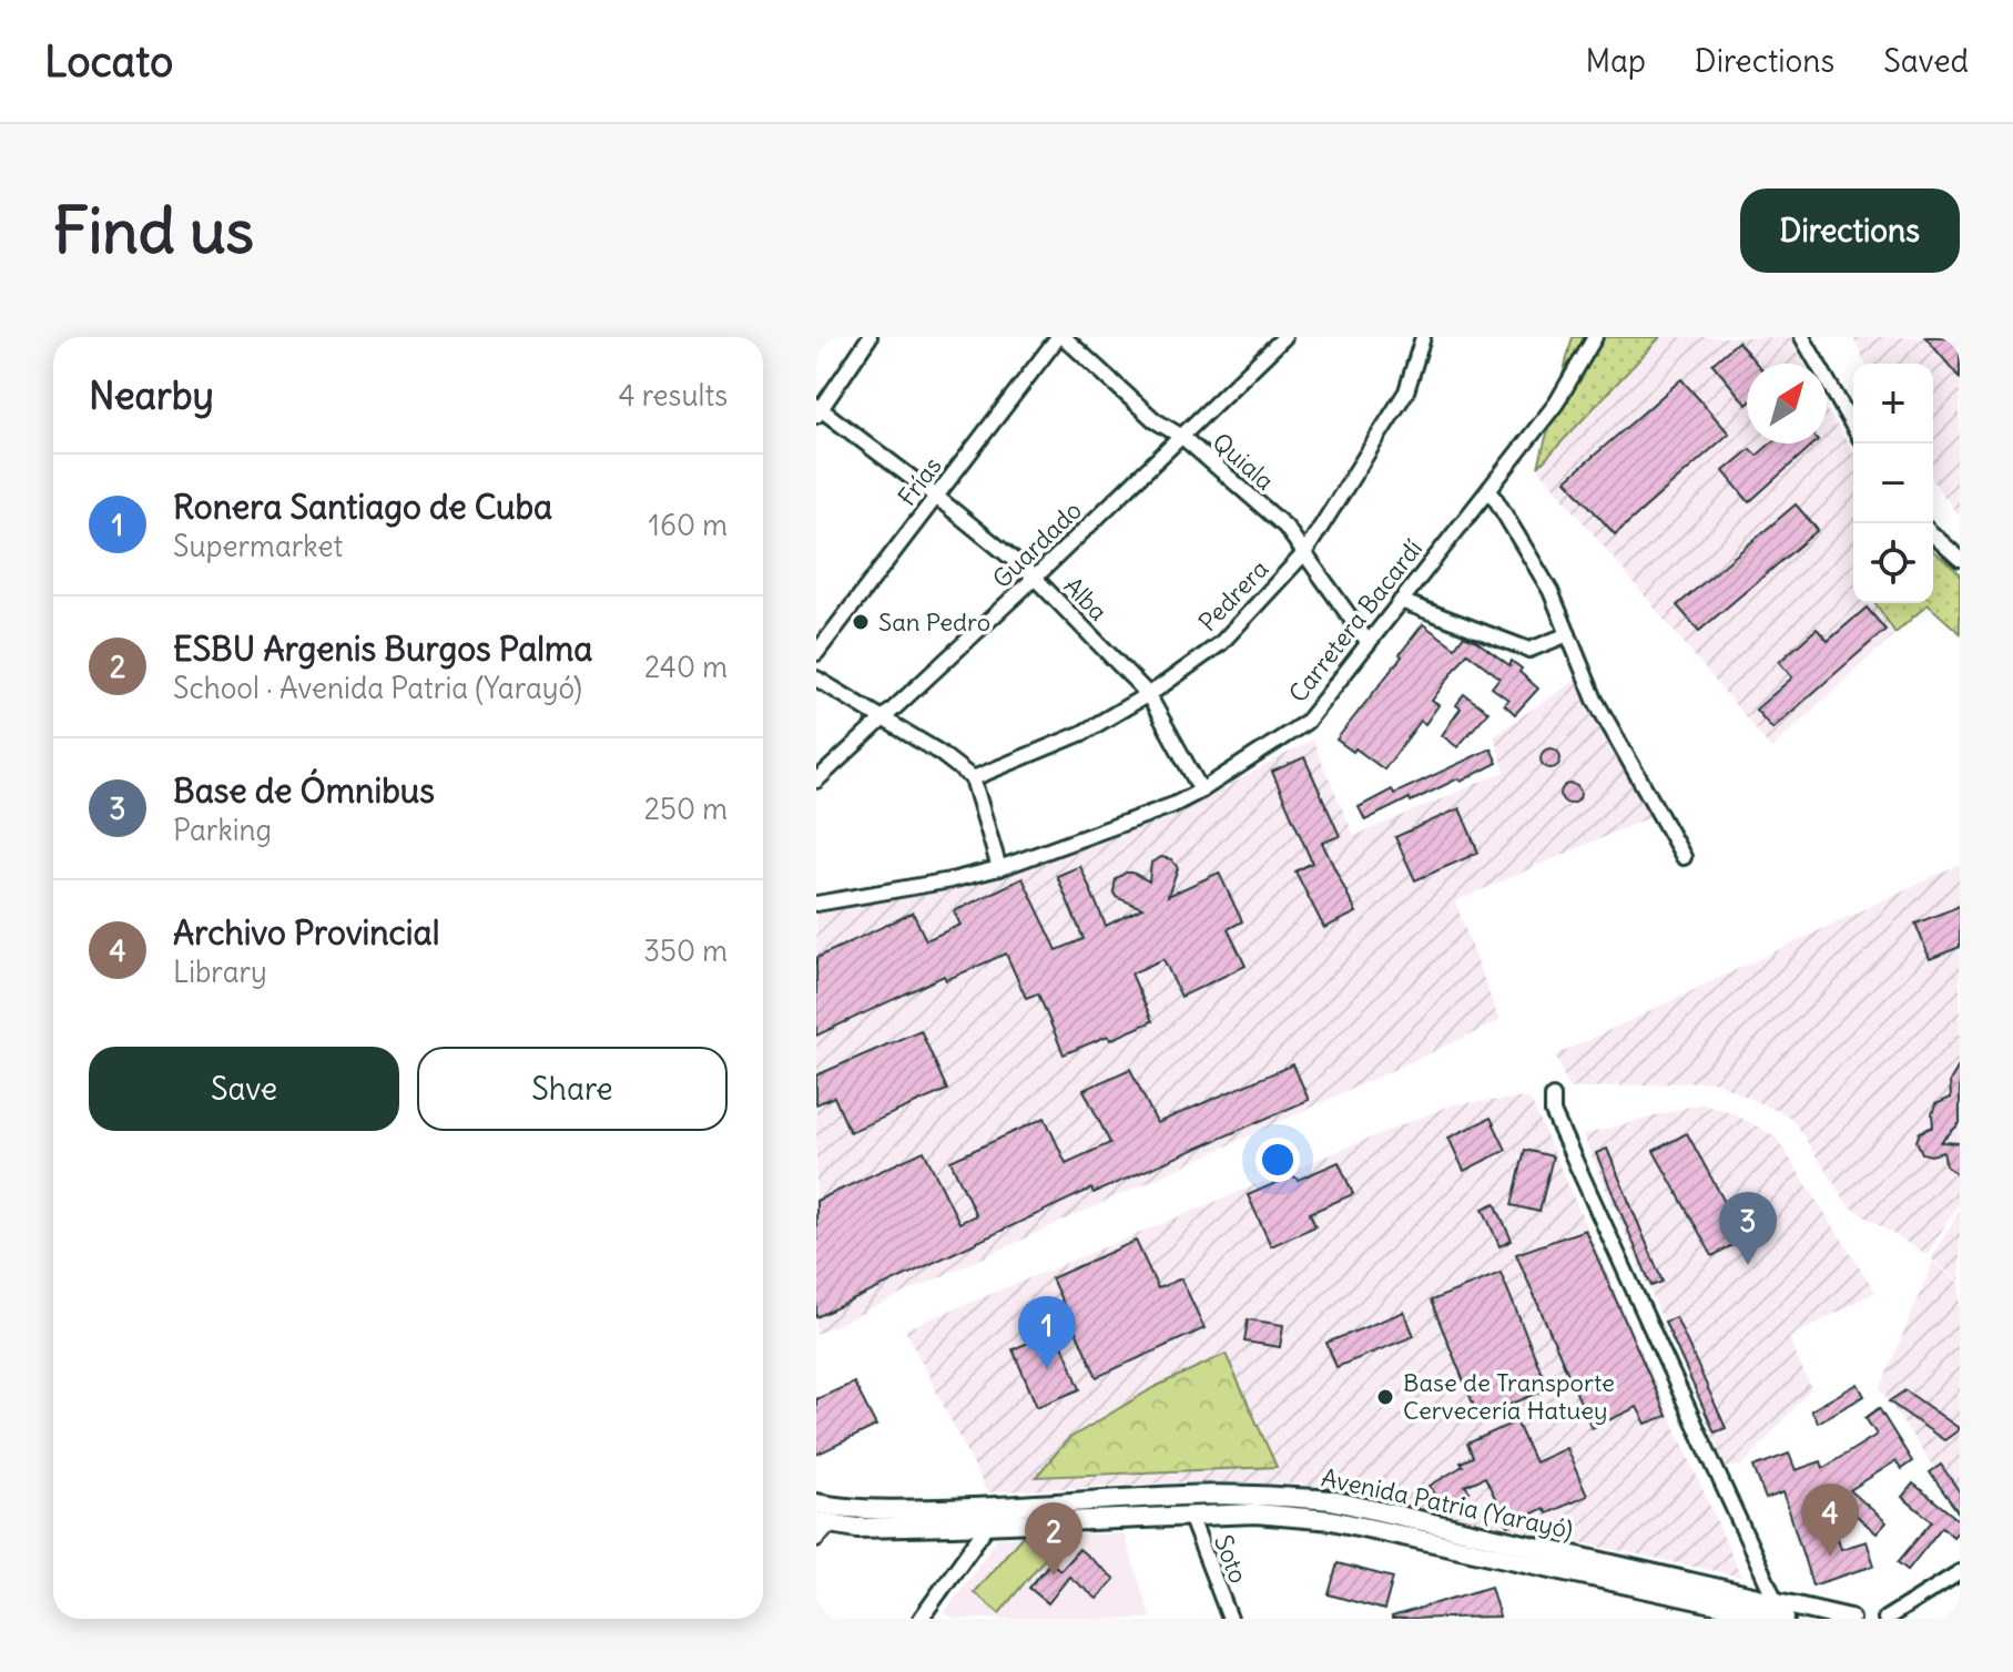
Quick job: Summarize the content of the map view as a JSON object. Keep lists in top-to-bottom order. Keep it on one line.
{"streets":{"main road":["Avenida Patria (Yarayó)"],"street":["Quiala","Frías","Guardado","Pedrera","Alba","Carretera Bacardí","Soto"]},"crossings":[["Quiala","Frías"],["Quiala","Guardado"],["Quiala","Pedrera"],["Quiala","Carretera Bacardí"],["Frías","Alba"],["Guardado","Alba"],["Pedrera","Alba"],["Alba","Carretera Bacardí"],["Avenida Patria (Yarayó)","Soto"]],"places":["San Pedro","Base de Transporte Cervecería Hatuey"],"north":"top right","page":{"header":"Locato","nav":["Map","Directions","Saved"],"buttons":["Directions",["Save","Share"]],"title":"Find us","heading":["Nearby","4 results"],"map_buttons":["+","−"],"list":[{"mark":"1","name":"Ronera Santiago de Cuba","note":"Supermarket","value":"160 m"},{"mark":"2","name":"ESBU Argenis Burgos Palma","note":"School · Avenida Patria (Yarayó)","value":"240 m"},{"mark":"3","name":"Base de Ómnibus","note":"Parking","value":"250 m"},{"mark":"4","name":"Archivo Provincial","note":"Library","value":"350 m"}],"pins":["3","1","4","2"]}}
